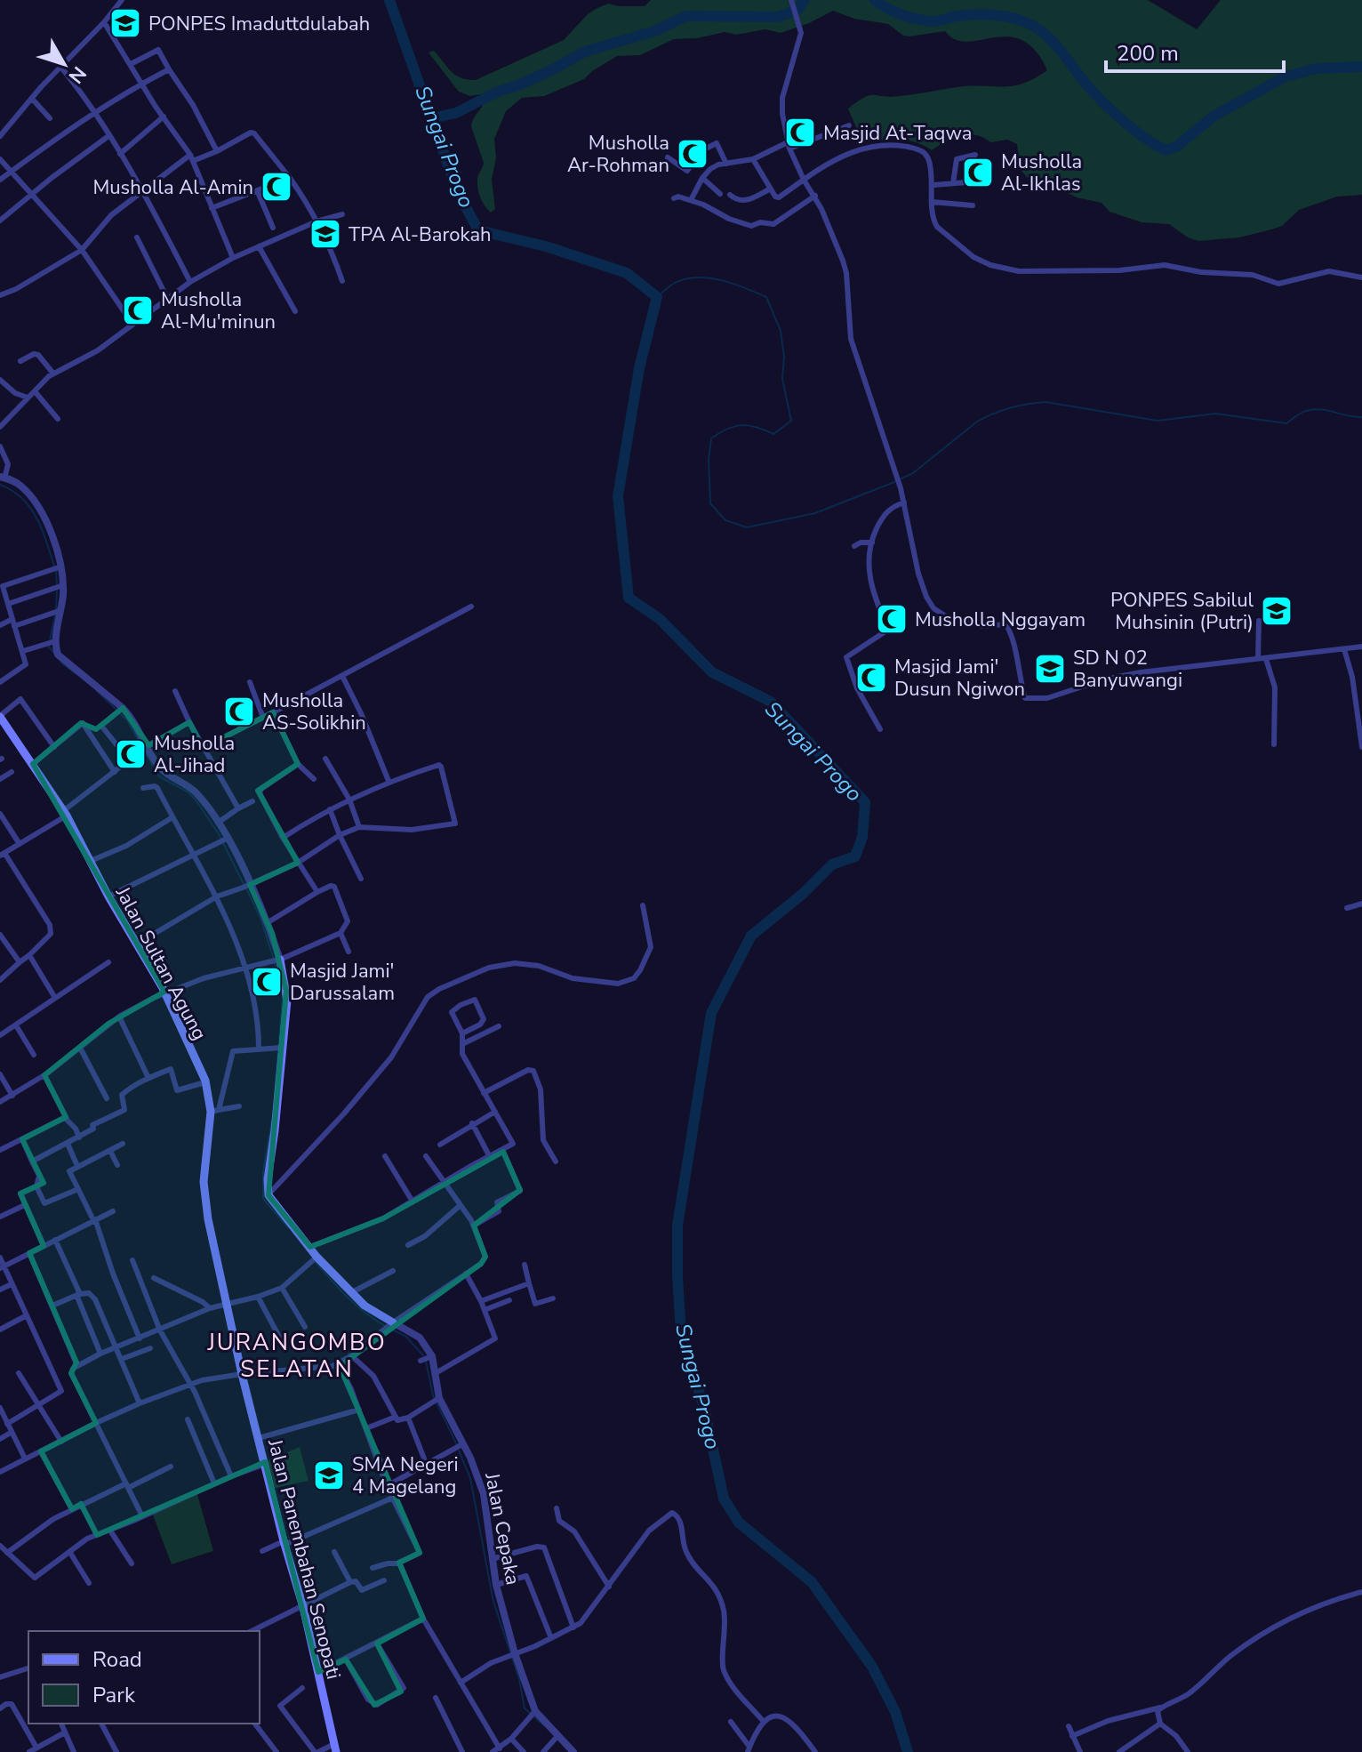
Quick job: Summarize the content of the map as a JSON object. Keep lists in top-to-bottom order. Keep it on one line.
{"streets":{"main road":["Jalan Sultan Agung","Jalan Panembahan Senopati"],"street":["Jalan Cepaka"]},"crossings":[["Jalan Sultan Agung","Jalan Panembahan Senopati"]],"districts":["JURANGOMBO SELATAN"],"water":["Sungai Progo"],"places":{"school or university":["PONPES Imaduttdulabah","TPA Al-Barokah","PONPES Sabilul Muhsinin (Putri)","SD N 02 Banyuwangi","SMA Negeri 4 Magelang"],"mosque":["Masjid At-Taqwa","Musholla Ar-Rohman","Musholla Al-Ikhlas","Musholla Al-Amin","Musholla Al-Mu'minun","Musholla Nggayam","Masjid Jami' Dusun Ngiwon","Musholla AS-Solikhin","Musholla Al-Jihad","Masjid Jami' Darussalam"]},"legend":["Road","Park"],"scale_bar":"200 m","north":"bottom right"}
